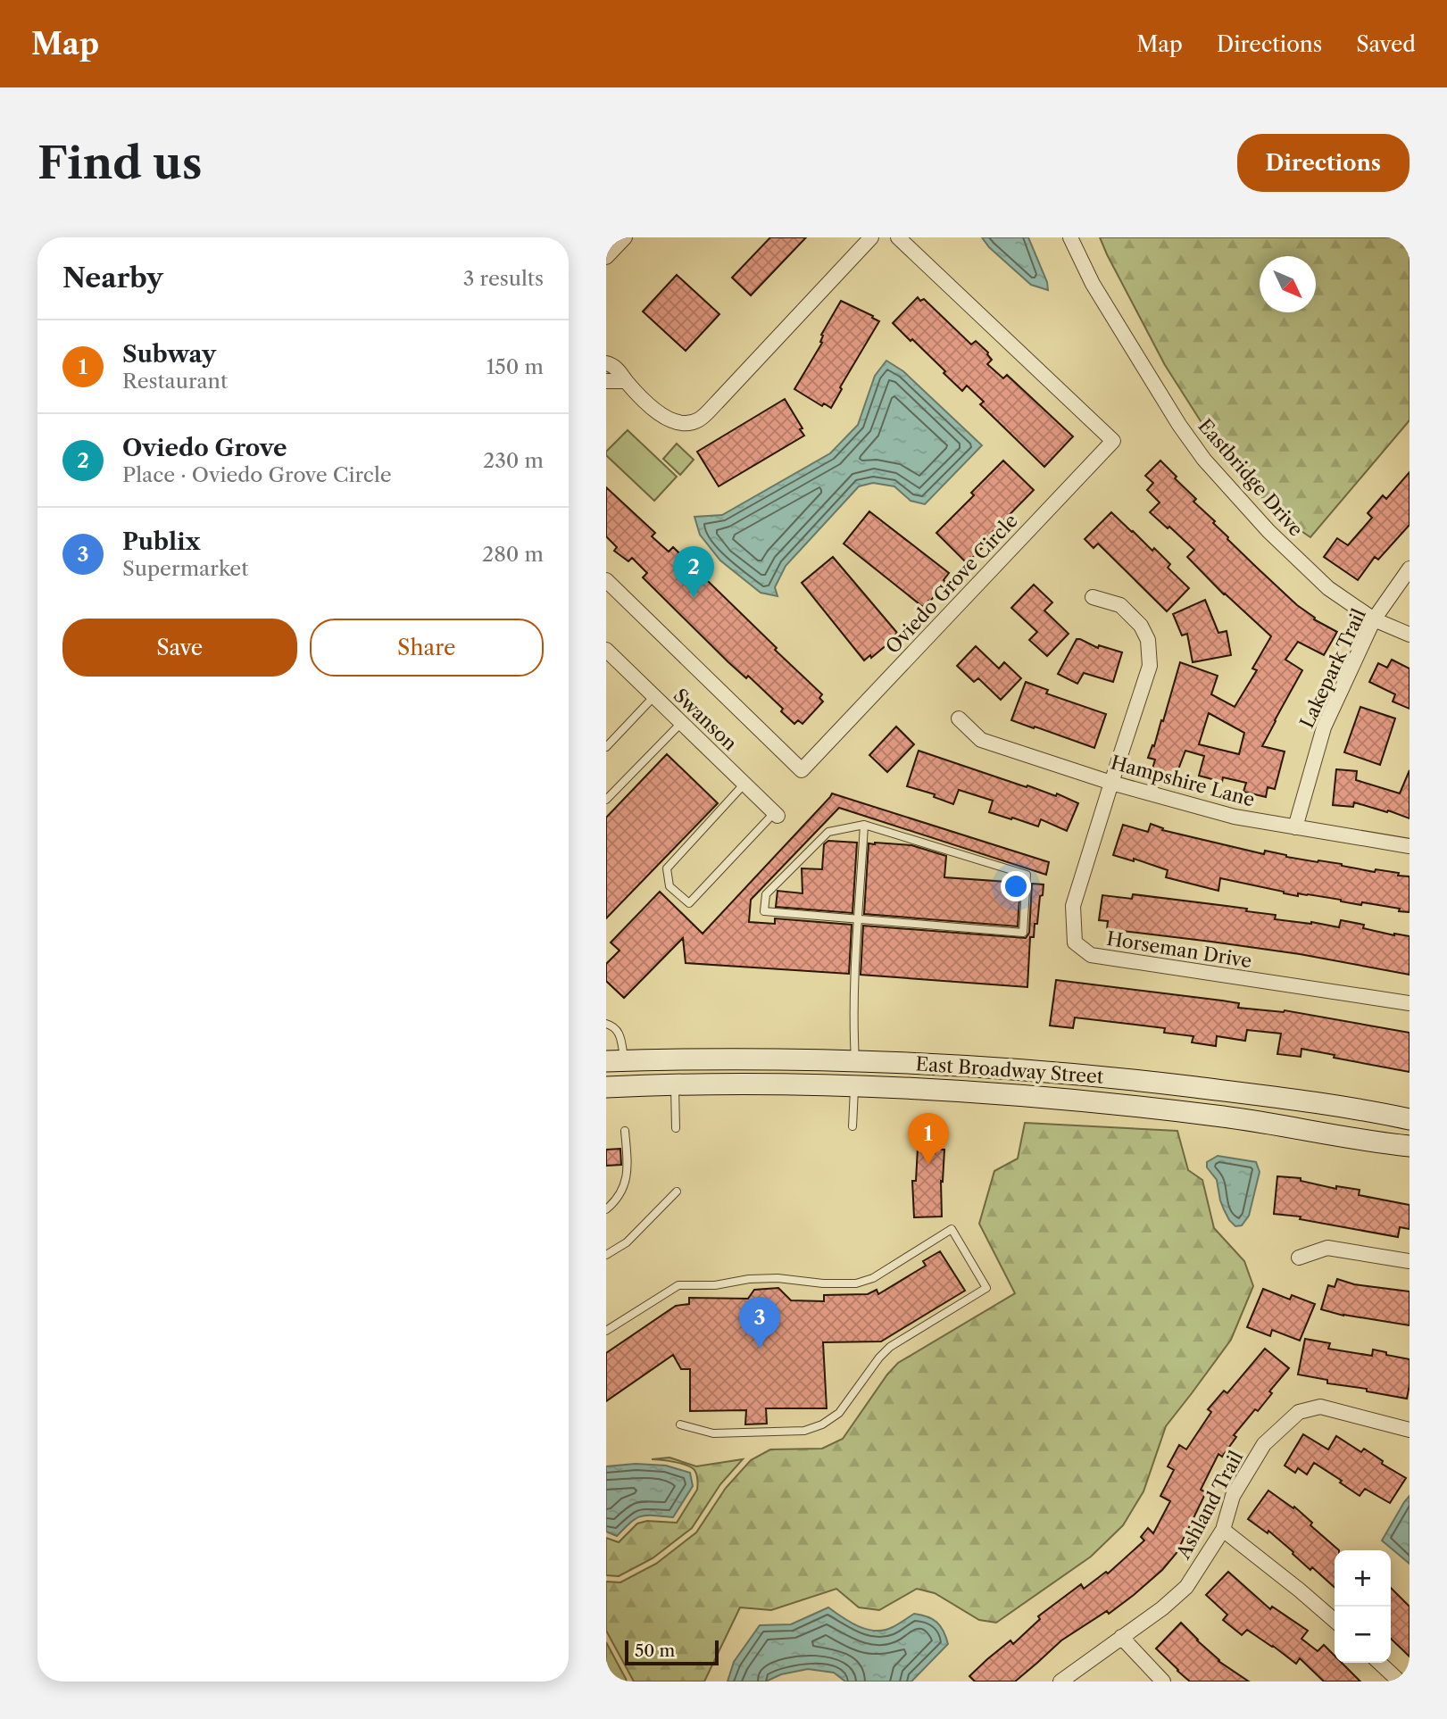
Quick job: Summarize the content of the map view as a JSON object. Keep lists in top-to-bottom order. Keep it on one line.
{"streets":{"main road":["East Broadway Street"],"street":["Eastbridge Drive","Oviedo Grove Circle","Lakepark Trail","Swanson","Hampshire Lane","Horseman Drive","Ashland Trail"]},"crossings":[["Eastbridge Drive","Lakepark Trail"],["Lakepark Trail","Hampshire Lane"],["Hampshire Lane","Horseman Drive"]],"scale_bar":"50 m","north":"bottom right","page":{"header":"Map","nav":["Map","Directions","Saved"],"buttons":["Directions",["Save","Share"]],"title":"Find us","heading":["Nearby","3 results"],"list":[{"mark":"1","name":"Subway","note":"Restaurant","value":"150 m"},{"mark":"2","name":"Oviedo Grove","note":"Place · Oviedo Grove Circle","value":"230 m"},{"mark":"3","name":"Publix","note":"Supermarket","value":"280 m"}],"pins":["2","1","3"],"map_buttons":["+","−"],"scale":"50 m"}}
